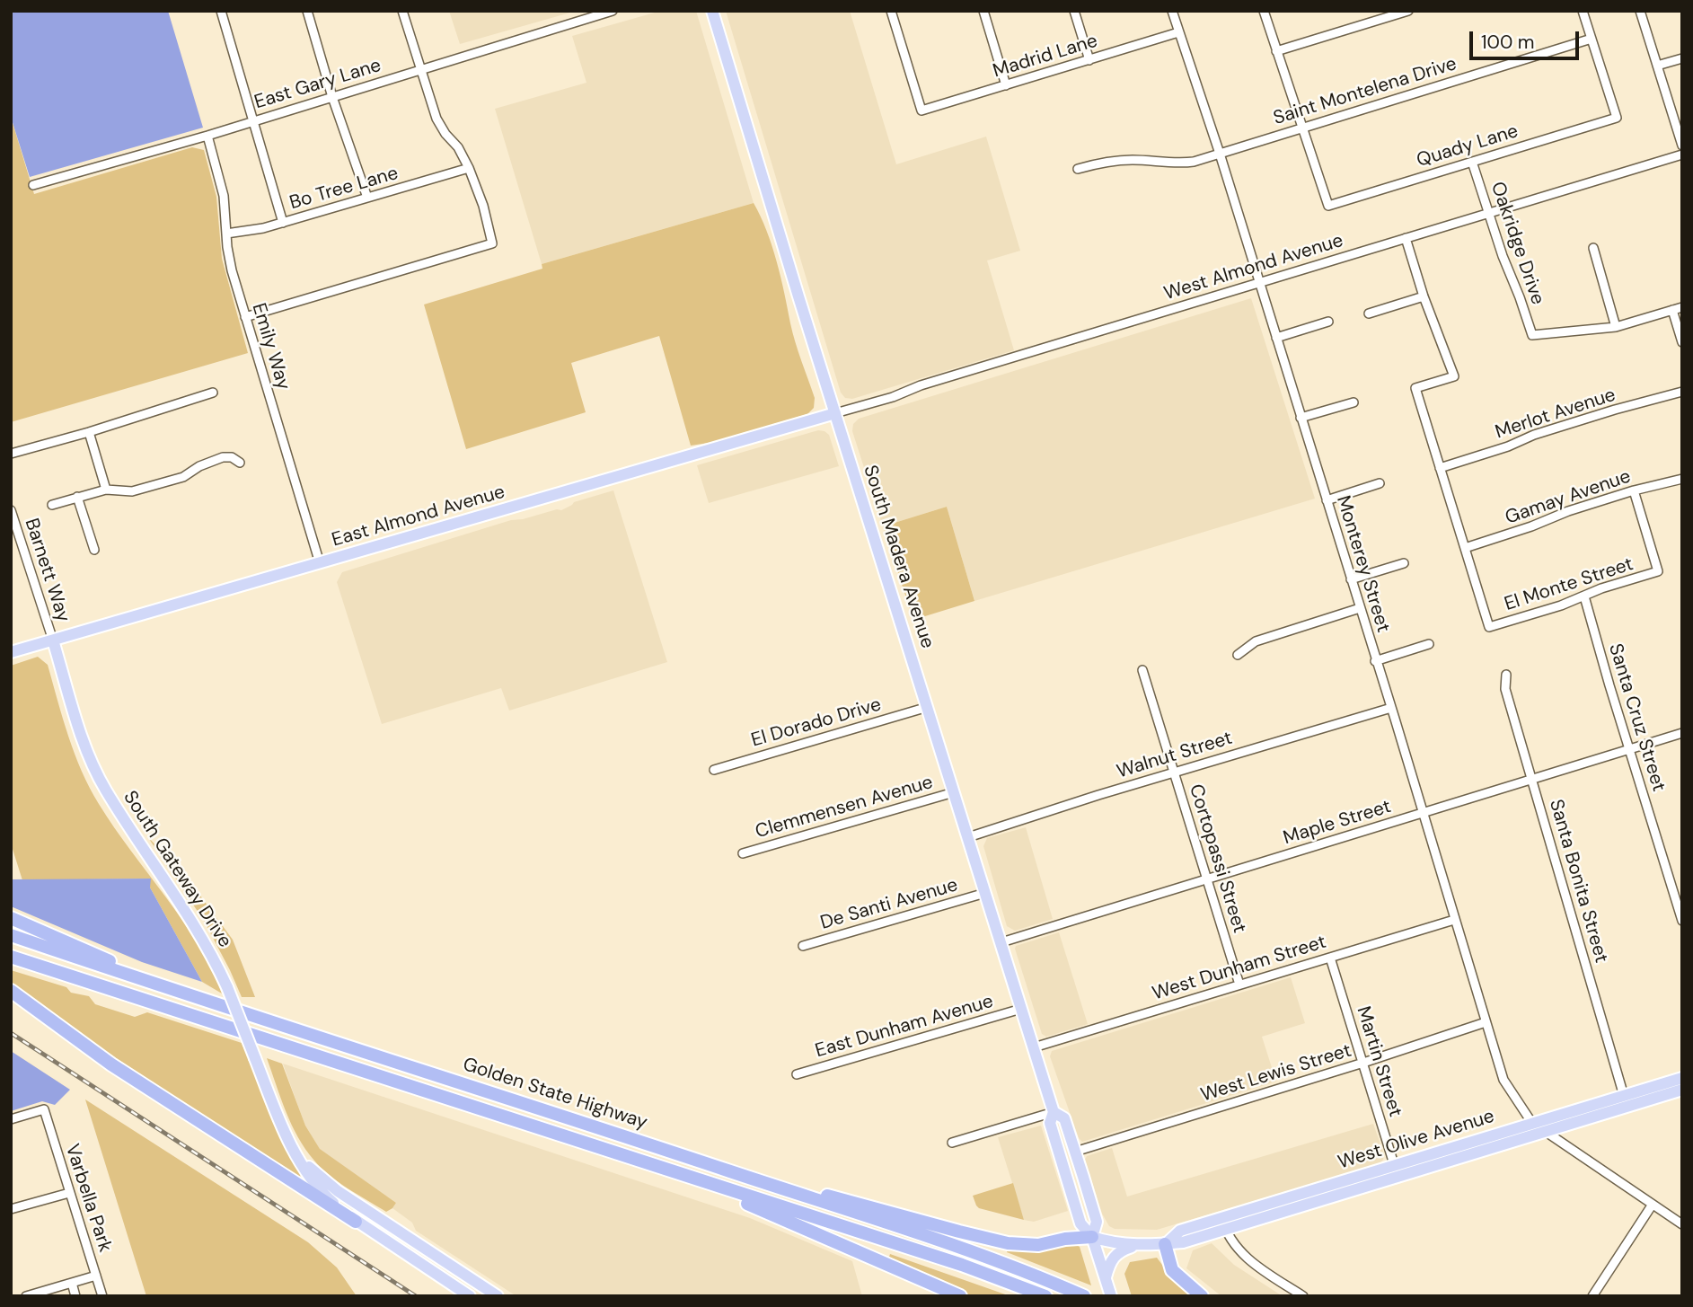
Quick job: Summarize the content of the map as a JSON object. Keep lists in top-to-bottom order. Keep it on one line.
{"streets":{"highway":["Golden State Highway"],"main road":["East Almond Avenue","South Madera Avenue","South Gateway Drive","West Olive Avenue"],"street":["Madrid Lane","East Gary Lane","Saint Montelena Drive","Quady Lane","Bo Tree Lane","Oakridge Drive","West Almond Avenue","Emily Way","Merlot Avenue","Gamay Avenue","Monterey Street","Barnett Way","El Monte Street","Santa Cruz Street","El Dorado Drive","Walnut Street","Clemmensen Avenue","Maple Street","Cortopassi Street","Santa Bonita Street","De Santi Avenue","West Dunham Street","East Dunham Avenue","Martin Street","West Lewis Street","Varbella Park"]},"crossings":[["Madrid Lane","Monterey Street"],["East Gary Lane","Emily Way"],["Saint Montelena Drive","Quady Lane"],["Saint Montelena Drive","Monterey Street"],["Quady Lane","Oakridge Drive"],["Bo Tree Lane","Emily Way"],["Oakridge Drive","West Almond Avenue"],["West Almond Avenue","East Almond Avenue"],["West Almond Avenue","South Madera Avenue"],["West Almond Avenue","Monterey Street"],["Emily Way","East Almond Avenue"],["Gamay Avenue","El Monte Street"],["East Almond Avenue","South Madera Avenue"],["East Almond Avenue","Barnett Way"],["East Almond Avenue","South Gateway Drive"],["South Madera Avenue","El Dorado Drive"],["South Madera Avenue","Walnut Street"],["South Madera Avenue","Clemmensen Avenue"],["South Madera Avenue","Maple Street"],["South Madera Avenue","De Santi Avenue"],["South Madera Avenue","West Dunham Street"],["South Madera Avenue","East Dunham Avenue"],["South Madera Avenue","West Lewis Street"],["South Madera Avenue","West Olive Avenue"],["Monterey Street","Walnut Street"],["Monterey Street","Maple Street"],["Monterey Street","West Dunham Street"],["Monterey Street","West Lewis Street"],["Monterey Street","West Olive Avenue"],["Barnett Way","South Gateway Drive"],["El Monte Street","Santa Cruz Street"],["Santa Cruz Street","Maple Street"],["Walnut Street","Cortopassi Street"],["Maple Street","Cortopassi Street"],["Maple Street","Santa Bonita Street"],["Cortopassi Street","West Dunham Street"],["Santa Bonita Street","West Olive Avenue"],["West Dunham Street","Martin Street"],["Martin Street","West Lewis Street"],["Martin Street","West Olive Avenue"]],"scale_bar":"100 m"}
